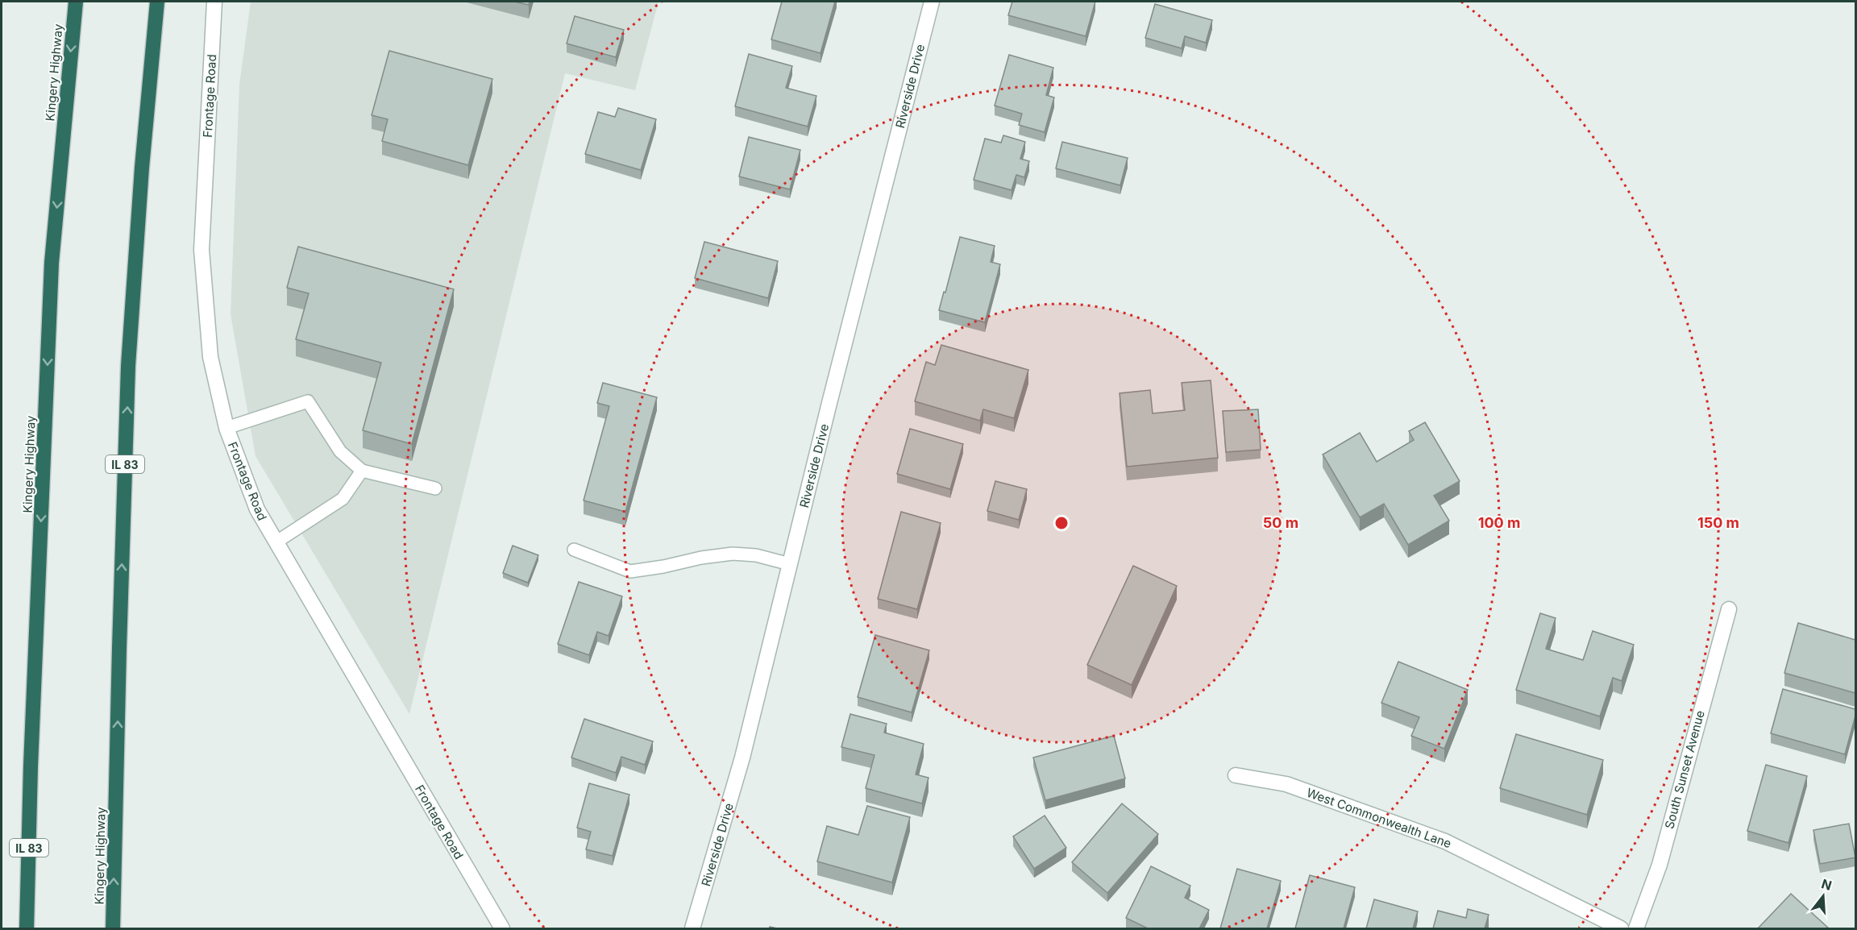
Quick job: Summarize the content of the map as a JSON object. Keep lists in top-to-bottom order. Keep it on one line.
{"streets":{"highway":["Kingery Highway","IL 83"],"street":["Riverside Drive","Frontage Road","South Sunset Avenue","West Commonwealth Lane"]},"north":"top","rings":["50 m","100 m","150 m"]}
